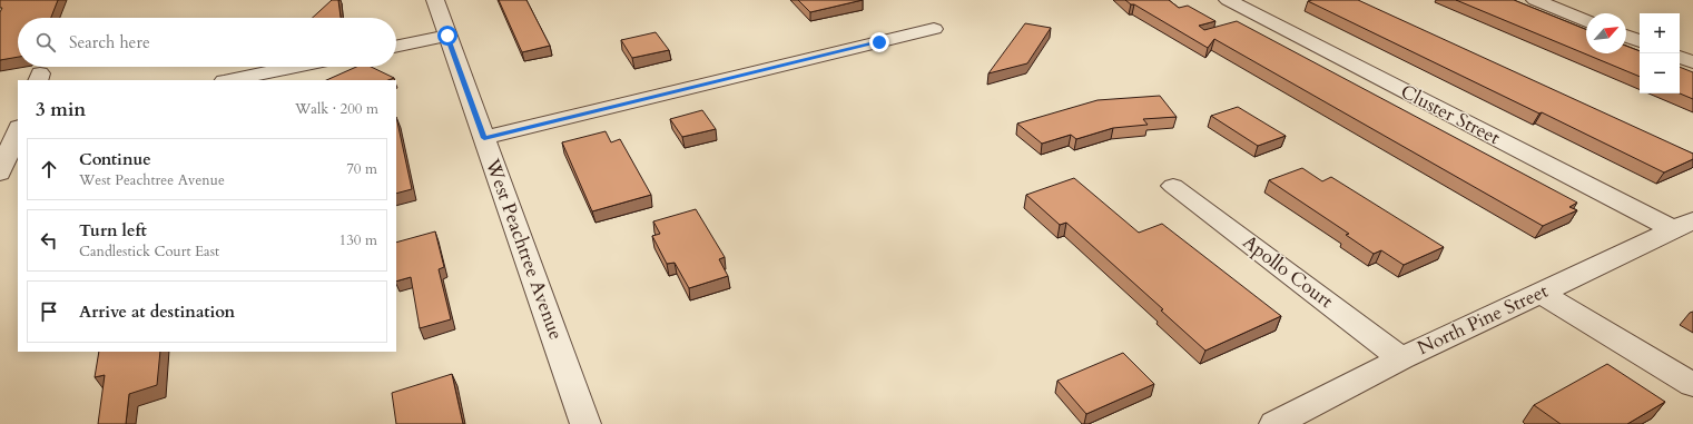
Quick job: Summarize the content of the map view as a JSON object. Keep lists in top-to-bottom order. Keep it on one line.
{"streets":{"street":["Cluster Street","West Peachtree Avenue","Apollo Court","North Pine Street"]},"crossings":[["Cluster Street","North Pine Street"],["Apollo Court","North Pine Street"]],"north":"top right","page":{"map_buttons":["+","−"],"search":"Search here","heading":["3 min","Walk · 200 m"],"list":[["Continue","West Peachtree Avenue","70 m"],["Turn left","Candlestick Court East","130 m"],"Arrive at destination"]}}
